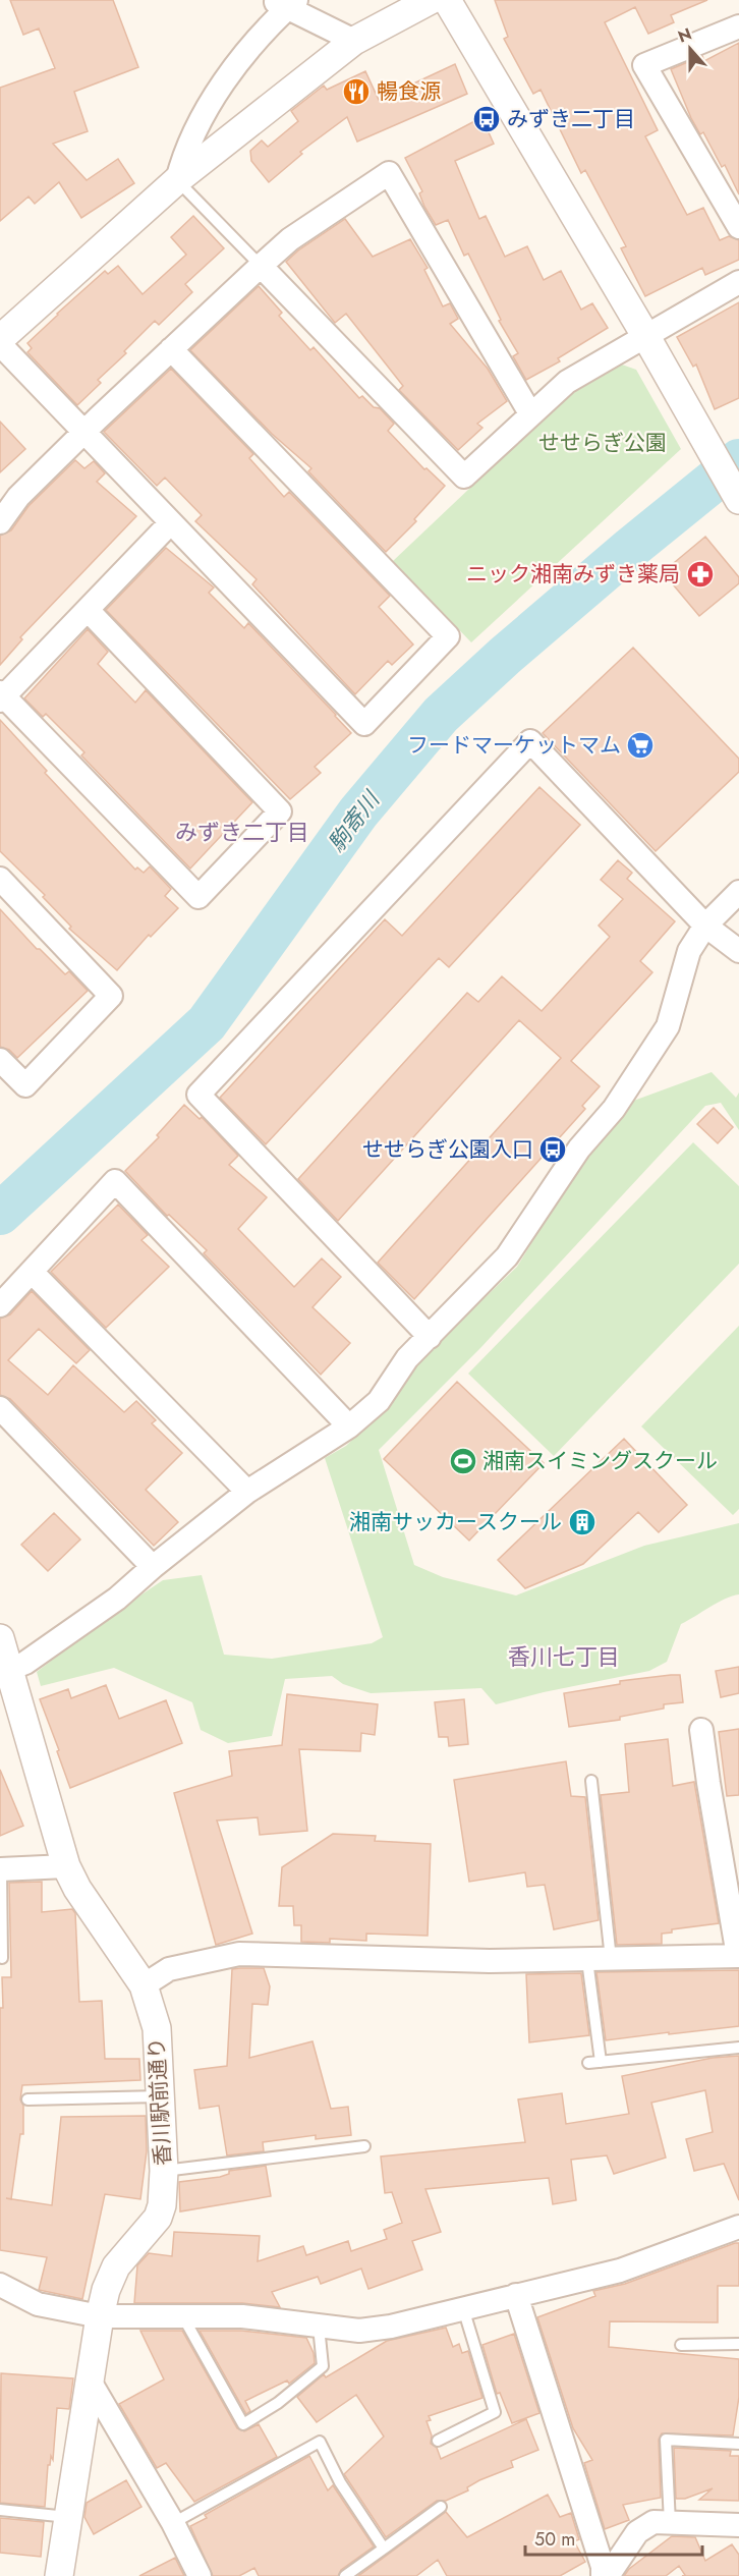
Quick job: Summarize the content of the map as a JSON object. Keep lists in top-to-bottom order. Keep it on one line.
{"streets":{"street":["香川駅前通り"]},"districts":["みずき二丁目","香川七丁目"],"water":["駒寄川"],"parks":["せせらぎ公園"],"places":{"restaurant":["暢食源"],"bus stop":["みずき二丁目","せせらぎ公園入口"],"pharmacy":["ニック湘南みずき薬局"],"supermarket":["フードマーケットマム"],"sports":["湘南スイミングスクール"],"building":["湘南サッカースクール"]},"scale_bar":"50 m","north":"top"}
